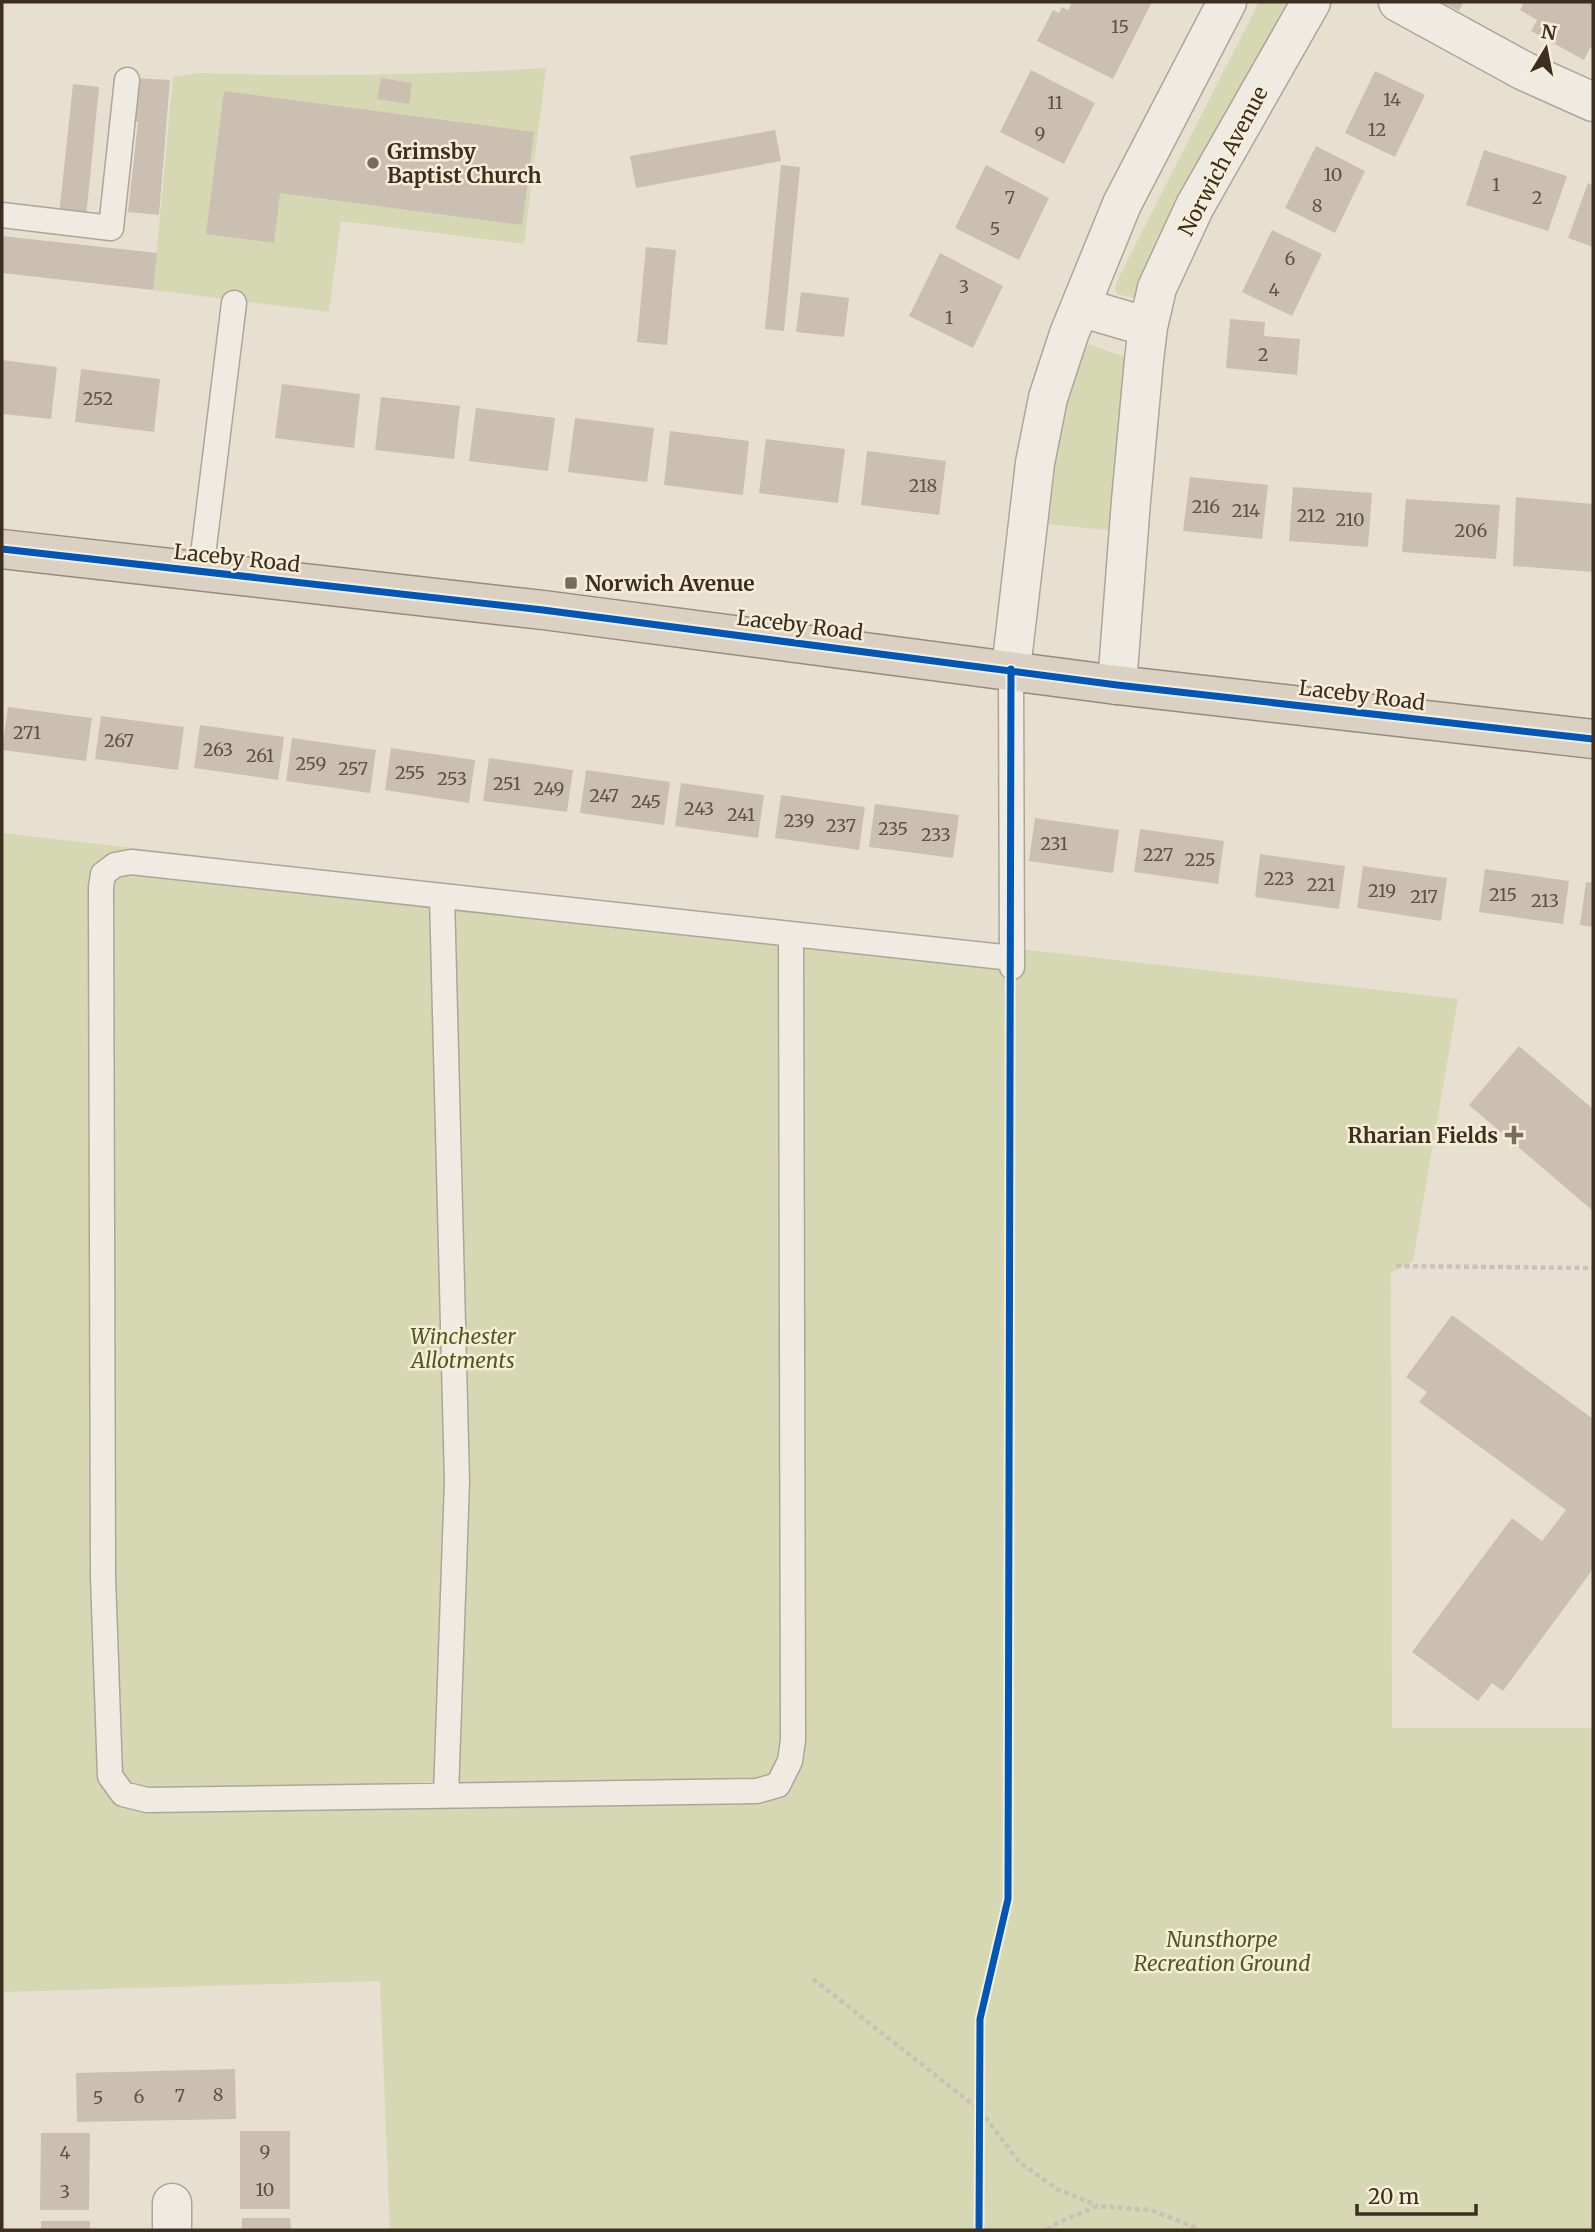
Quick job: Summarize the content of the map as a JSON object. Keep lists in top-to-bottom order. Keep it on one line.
{"streets":{"highway":["Laceby Road"],"street":["Norwich Avenue"]},"crossings":[["Norwich Avenue","Laceby Road"]],"parks":["Winchester Allotments","Nunsthorpe Recreation Ground"],"places":{"other":["Grimsby Baptist Church"],"transit":["Norwich Avenue"],"health":["Rharian Fields"]},"house_numbers":["15","14","11","12","9","10","1","7","2","8","5","6","3","4","1","2","252","218","216","214","212","210","206","271","267","263","261","259","257","255","253","251","249","247","245","243","241","239","237","235","233","231","227","225","223","221","219","215","217","213","8","7","6","5","9","4","10","3"],"scale_bar":"20 m","north":"top"}
